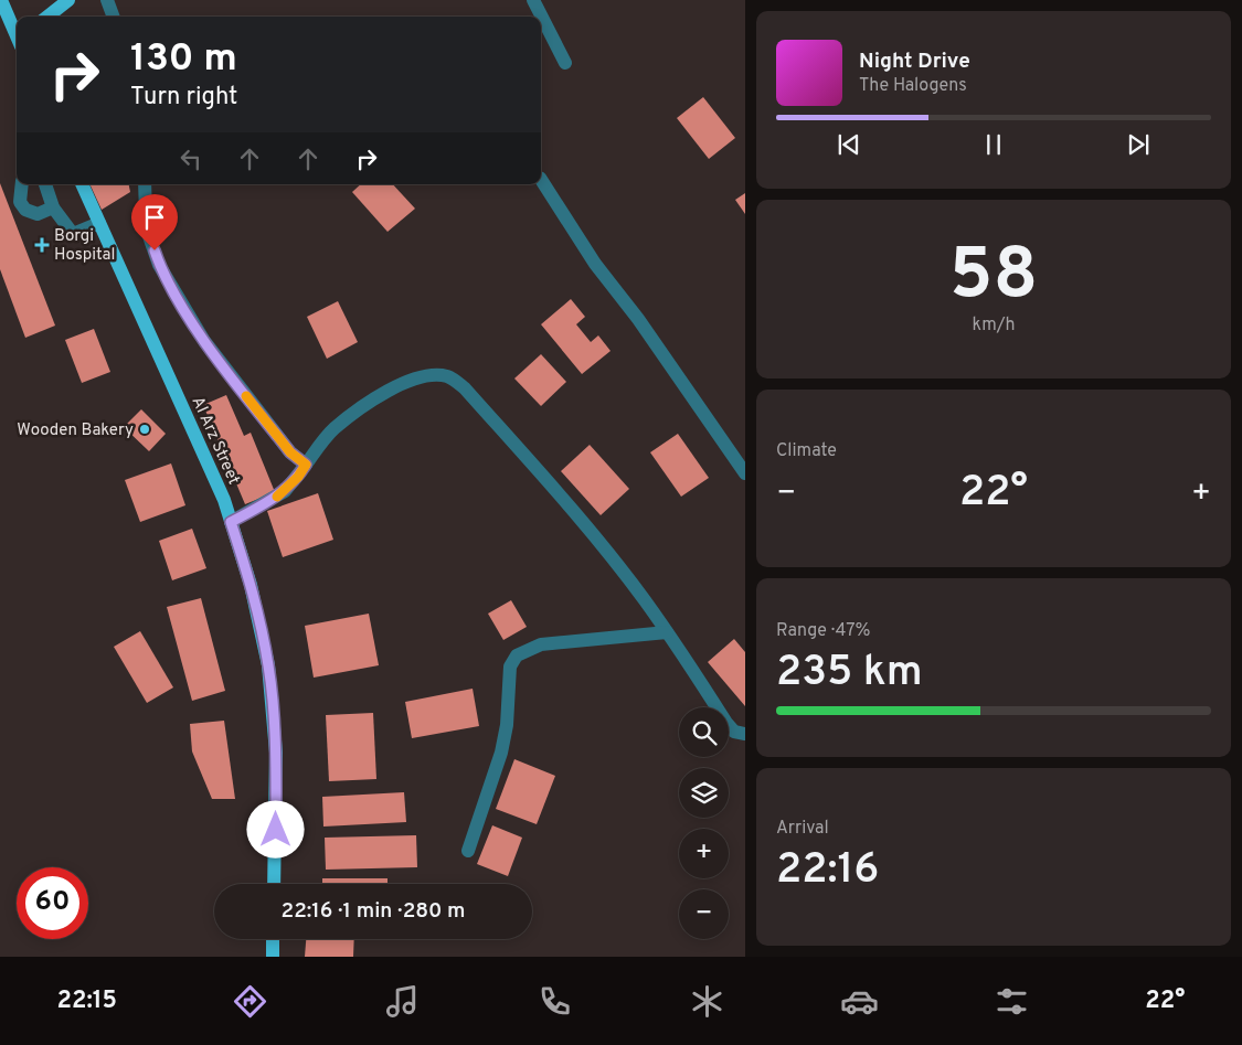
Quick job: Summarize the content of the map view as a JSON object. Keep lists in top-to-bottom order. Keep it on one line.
{"streets":{"main road":["Al Arz Street"]},"places":{"health":["Borgi Hospital"],"other":["Wooden Bakery"]},"page":{"turn":["130 m","Turn right"],"song":["Night Drive","The Halogens"],"tile":[["58","km/h"],"Climate",["Range · 47%","235 km"],["Arrival","22:16"]],"heat":["−","22°","+"],"map_buttons":["+","−"],"limit":"60","trip":"22:16 · 1 min · 280 m","tabs":["22:15","22°"]}}
